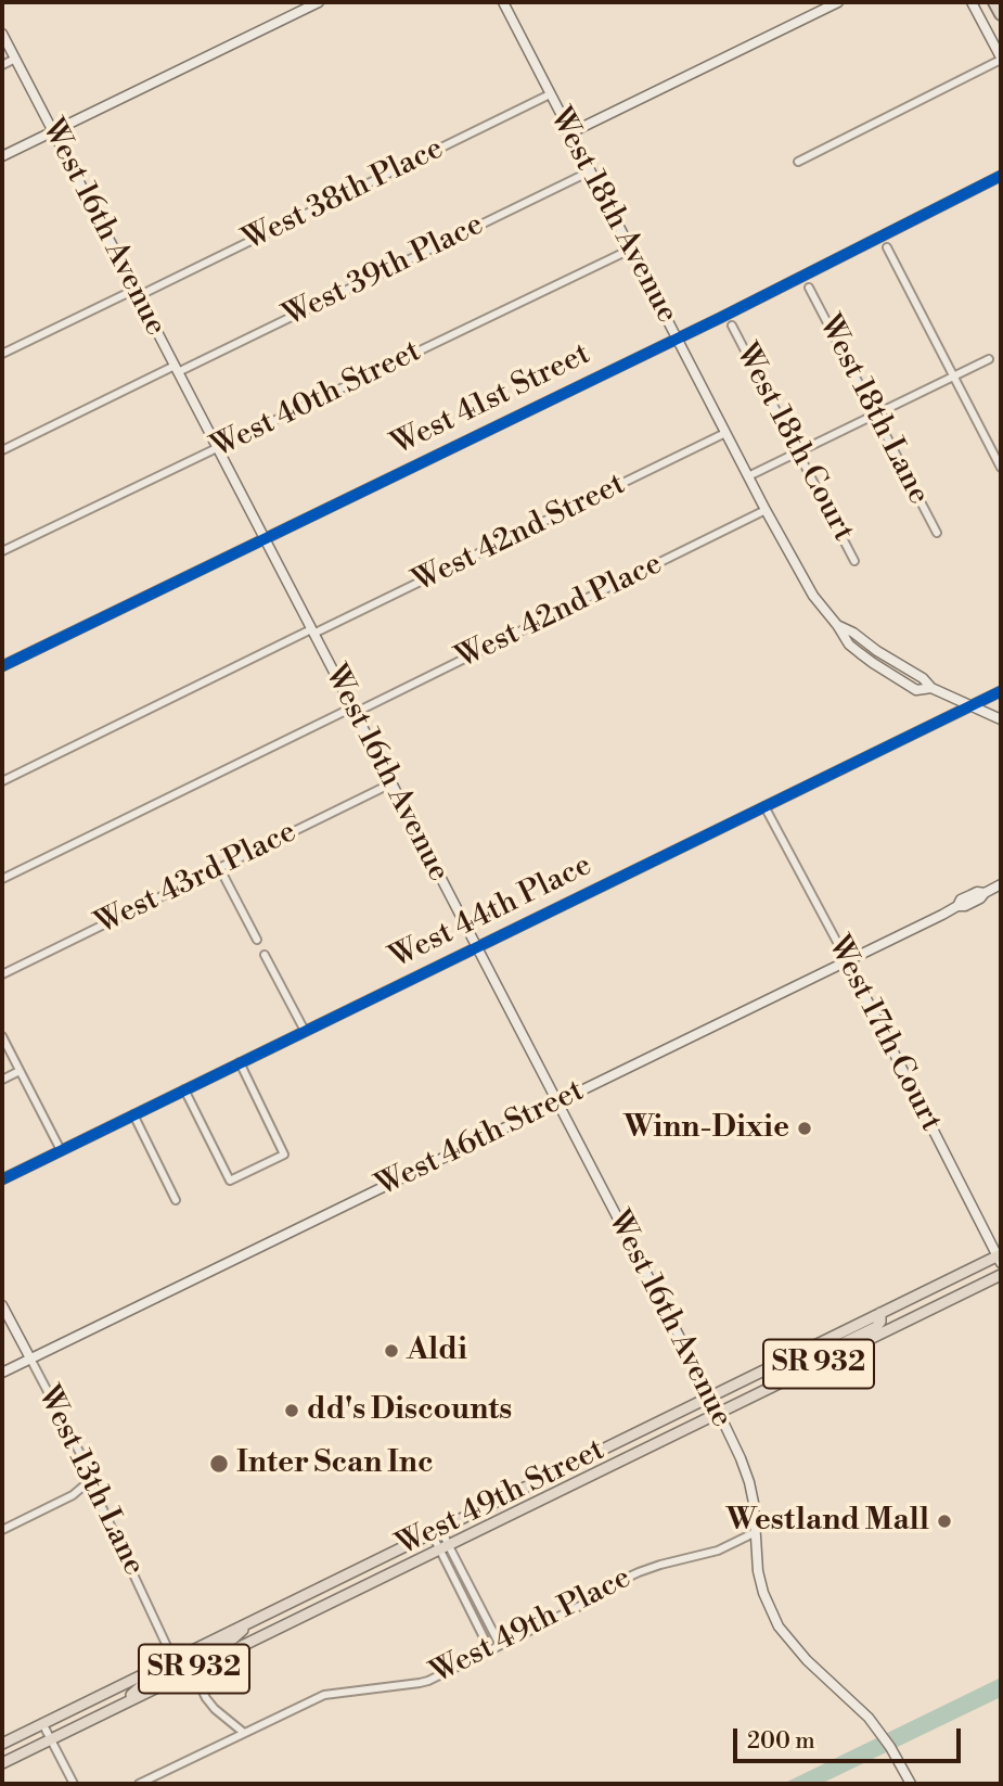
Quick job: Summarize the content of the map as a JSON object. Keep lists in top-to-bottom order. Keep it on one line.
{"streets":{"main road":["SR 932","West 49th Street"],"street":["West 38th Place","West 18th Avenue","West 16th Avenue","West 39th Place","West 40th Street","West 41st Street","West 18th Lane","West 18th Court","West 42nd Street","West 42nd Place","West 43rd Place","West 44th Place","West 17th Court","West 46th Street","West 13th Lane","West 49th Place"]},"crossings":[["West 38th Place","West 18th Avenue"],["West 38th Place","West 16th Avenue"],["West 18th Avenue","West 39th Place"],["West 18th Avenue","West 40th Street"],["West 18th Avenue","West 41st Street"],["West 18th Avenue","West 42nd Street"],["West 18th Avenue","West 42nd Place"],["West 18th Avenue","West 44th Place"],["West 16th Avenue","West 39th Place"],["West 16th Avenue","West 40th Street"],["West 16th Avenue","West 41st Street"],["West 16th Avenue","West 42nd Street"],["West 16th Avenue","West 42nd Place"],["West 16th Avenue","West 43rd Place"],["West 16th Avenue","West 44th Place"],["West 16th Avenue","West 46th Street"],["West 16th Avenue","West 49th Street"],["West 16th Avenue","West 49th Place"],["West 44th Place","West 17th Court"],["West 17th Court","West 46th Street"],["West 17th Court","West 49th Street"],["West 46th Street","West 13th Lane"],["West 13th Lane","West 49th Street"]],"places":["Winn-Dixie","Aldi","dd's Discounts","Inter Scan Inc","Westland Mall"],"scale_bar":"200 m"}
